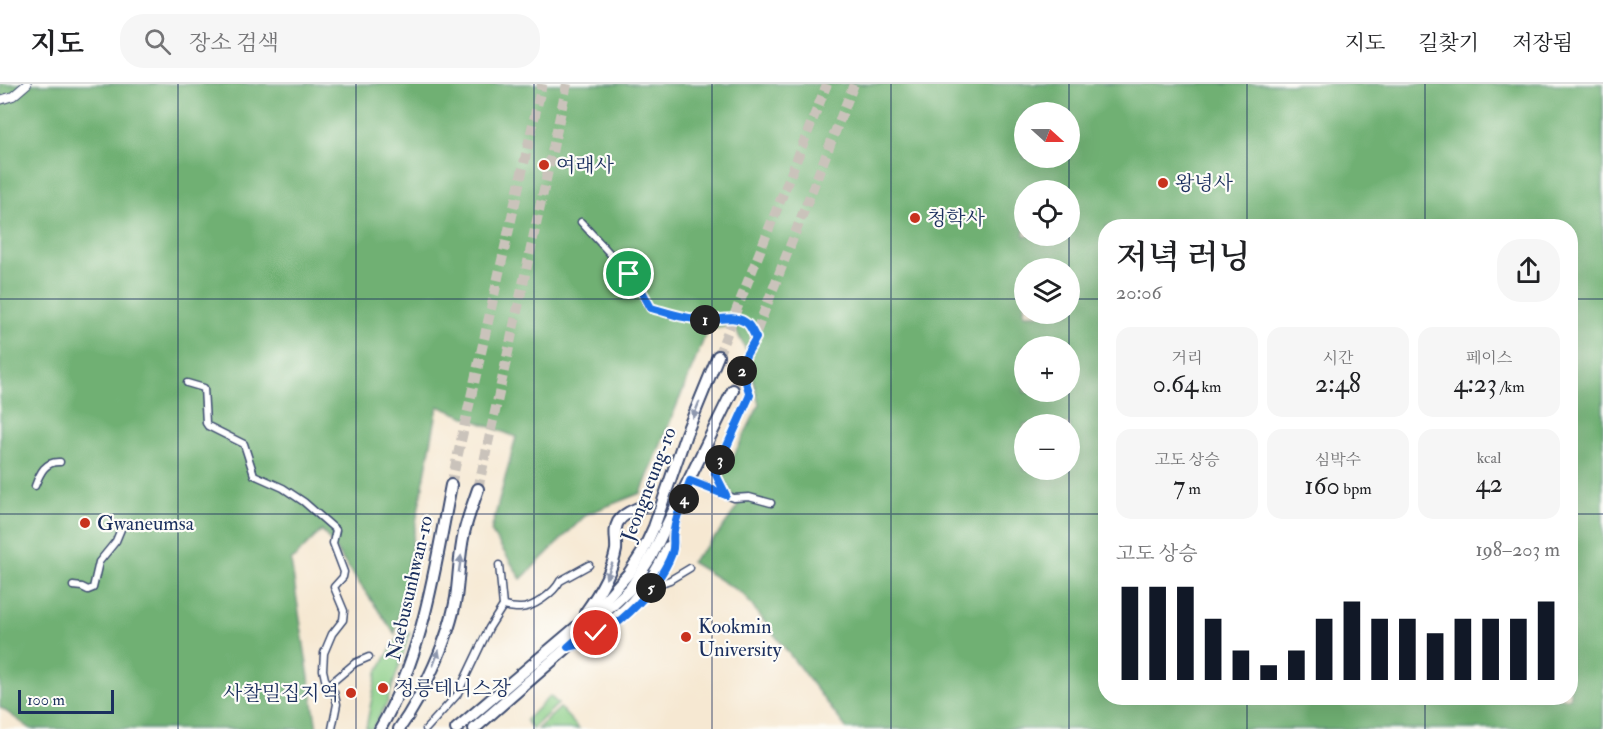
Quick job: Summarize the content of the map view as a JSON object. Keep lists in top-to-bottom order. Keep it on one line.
{"streets":{"main road":["Jeongneung-ro","Naebusunhwan-ro"]},"places":["여래사","왕녕사","청학사","Gwaneumsa","Kookmin University","정릉테니스장","사찰밀집지역"],"scale_bar":"100 m","north":"right","page":{"header":"지도","search":"장소 검색","nav":["지도","길찾기","저장됨"],"map_buttons":["+","−"],"heading":["저녁 러닝","20:06"],"pins":["1","2","3","4","5"],"stats":[["거리","0.64 km"],["시간","2:48"],["페이스","4:23 /km"],["고도 상승","7 m"],["심박수","160 bpm"],["kcal","42"]],"chart":["고도 상승","198–203 m"],"scale":"100 m"}}
